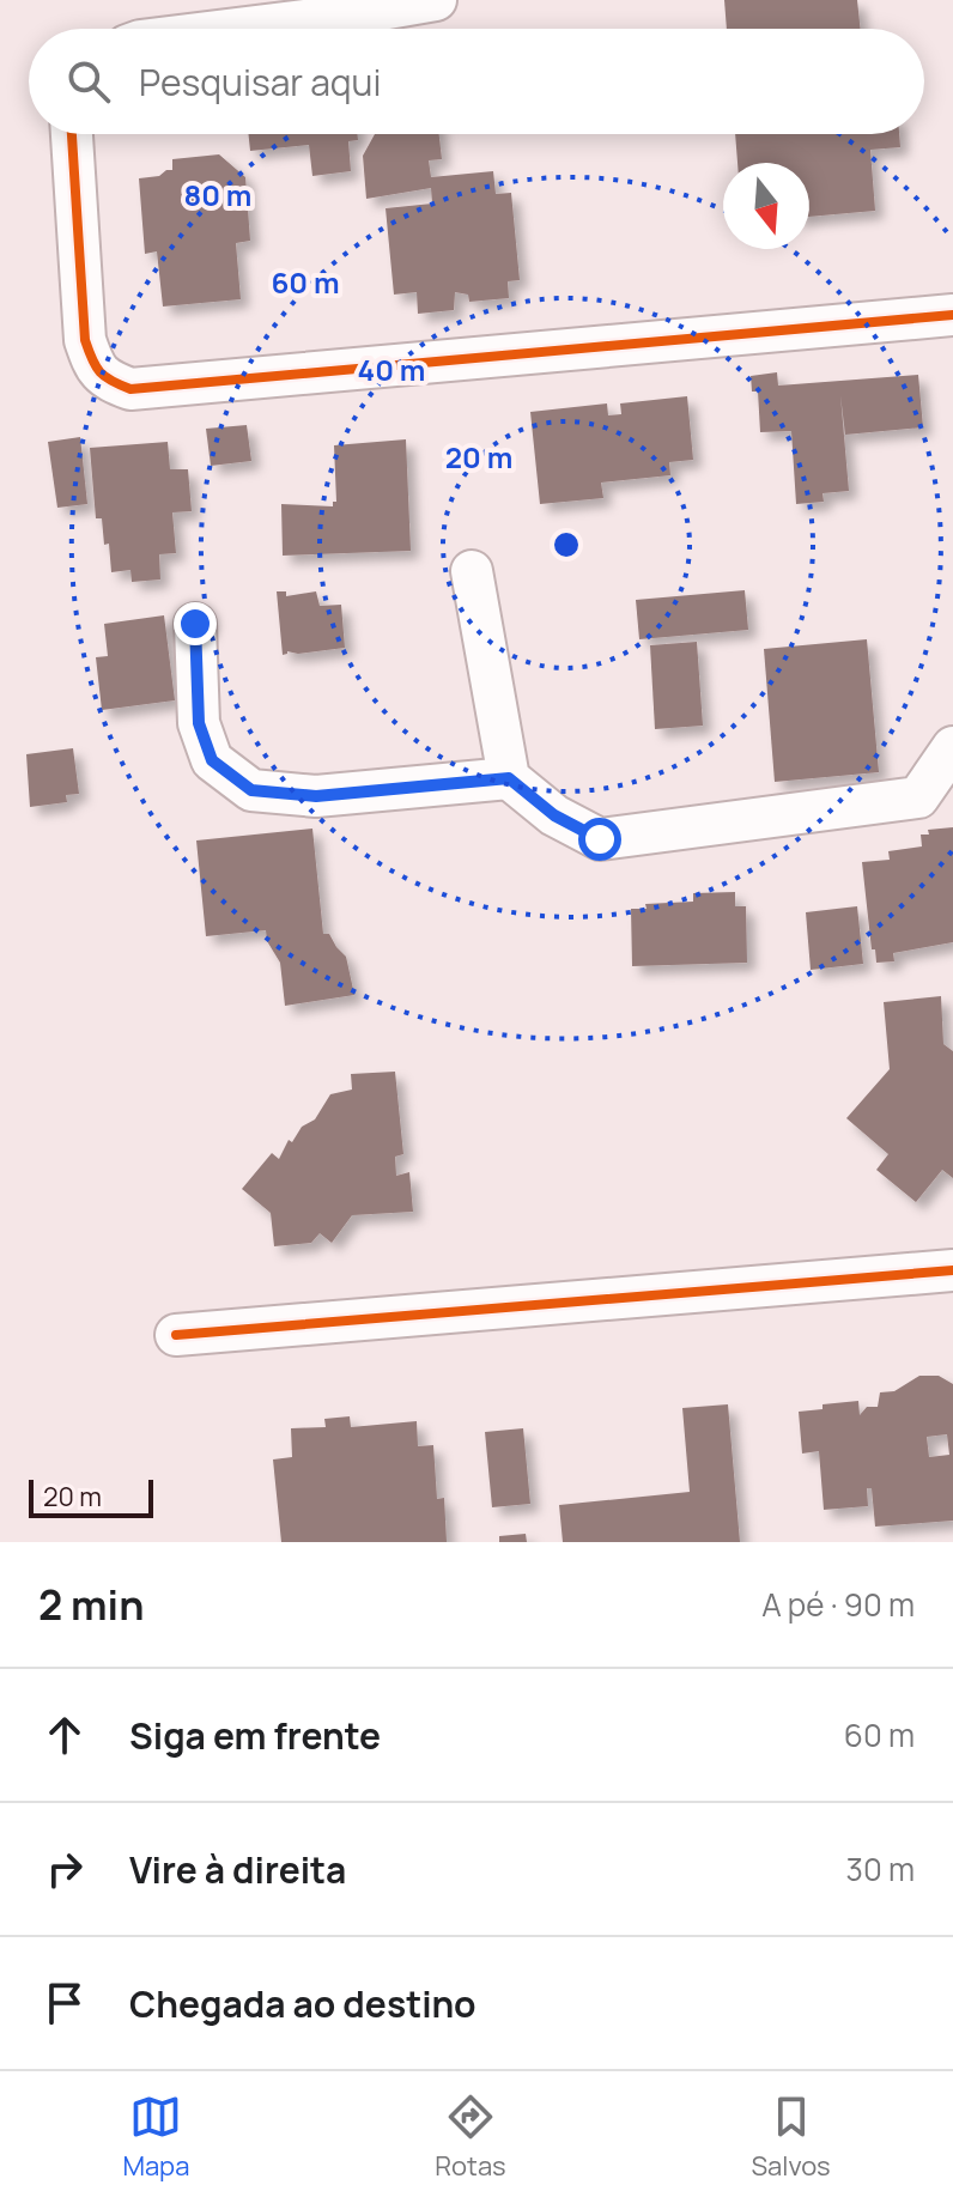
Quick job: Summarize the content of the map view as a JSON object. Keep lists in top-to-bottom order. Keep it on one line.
{"scale_bar":"20 m","north":"bottom","page":{"search":"Pesquisar aqui","scale":"20 m","heading":["2 min","A pé · 90 m"],"list":[["Siga em frente","60 m"],["Vire à direita","30 m"],"Chegada ao destino"],"nav":["Mapa","Rotas","Salvos"]},"rings":["80 m","60 m","40 m","20 m"]}
